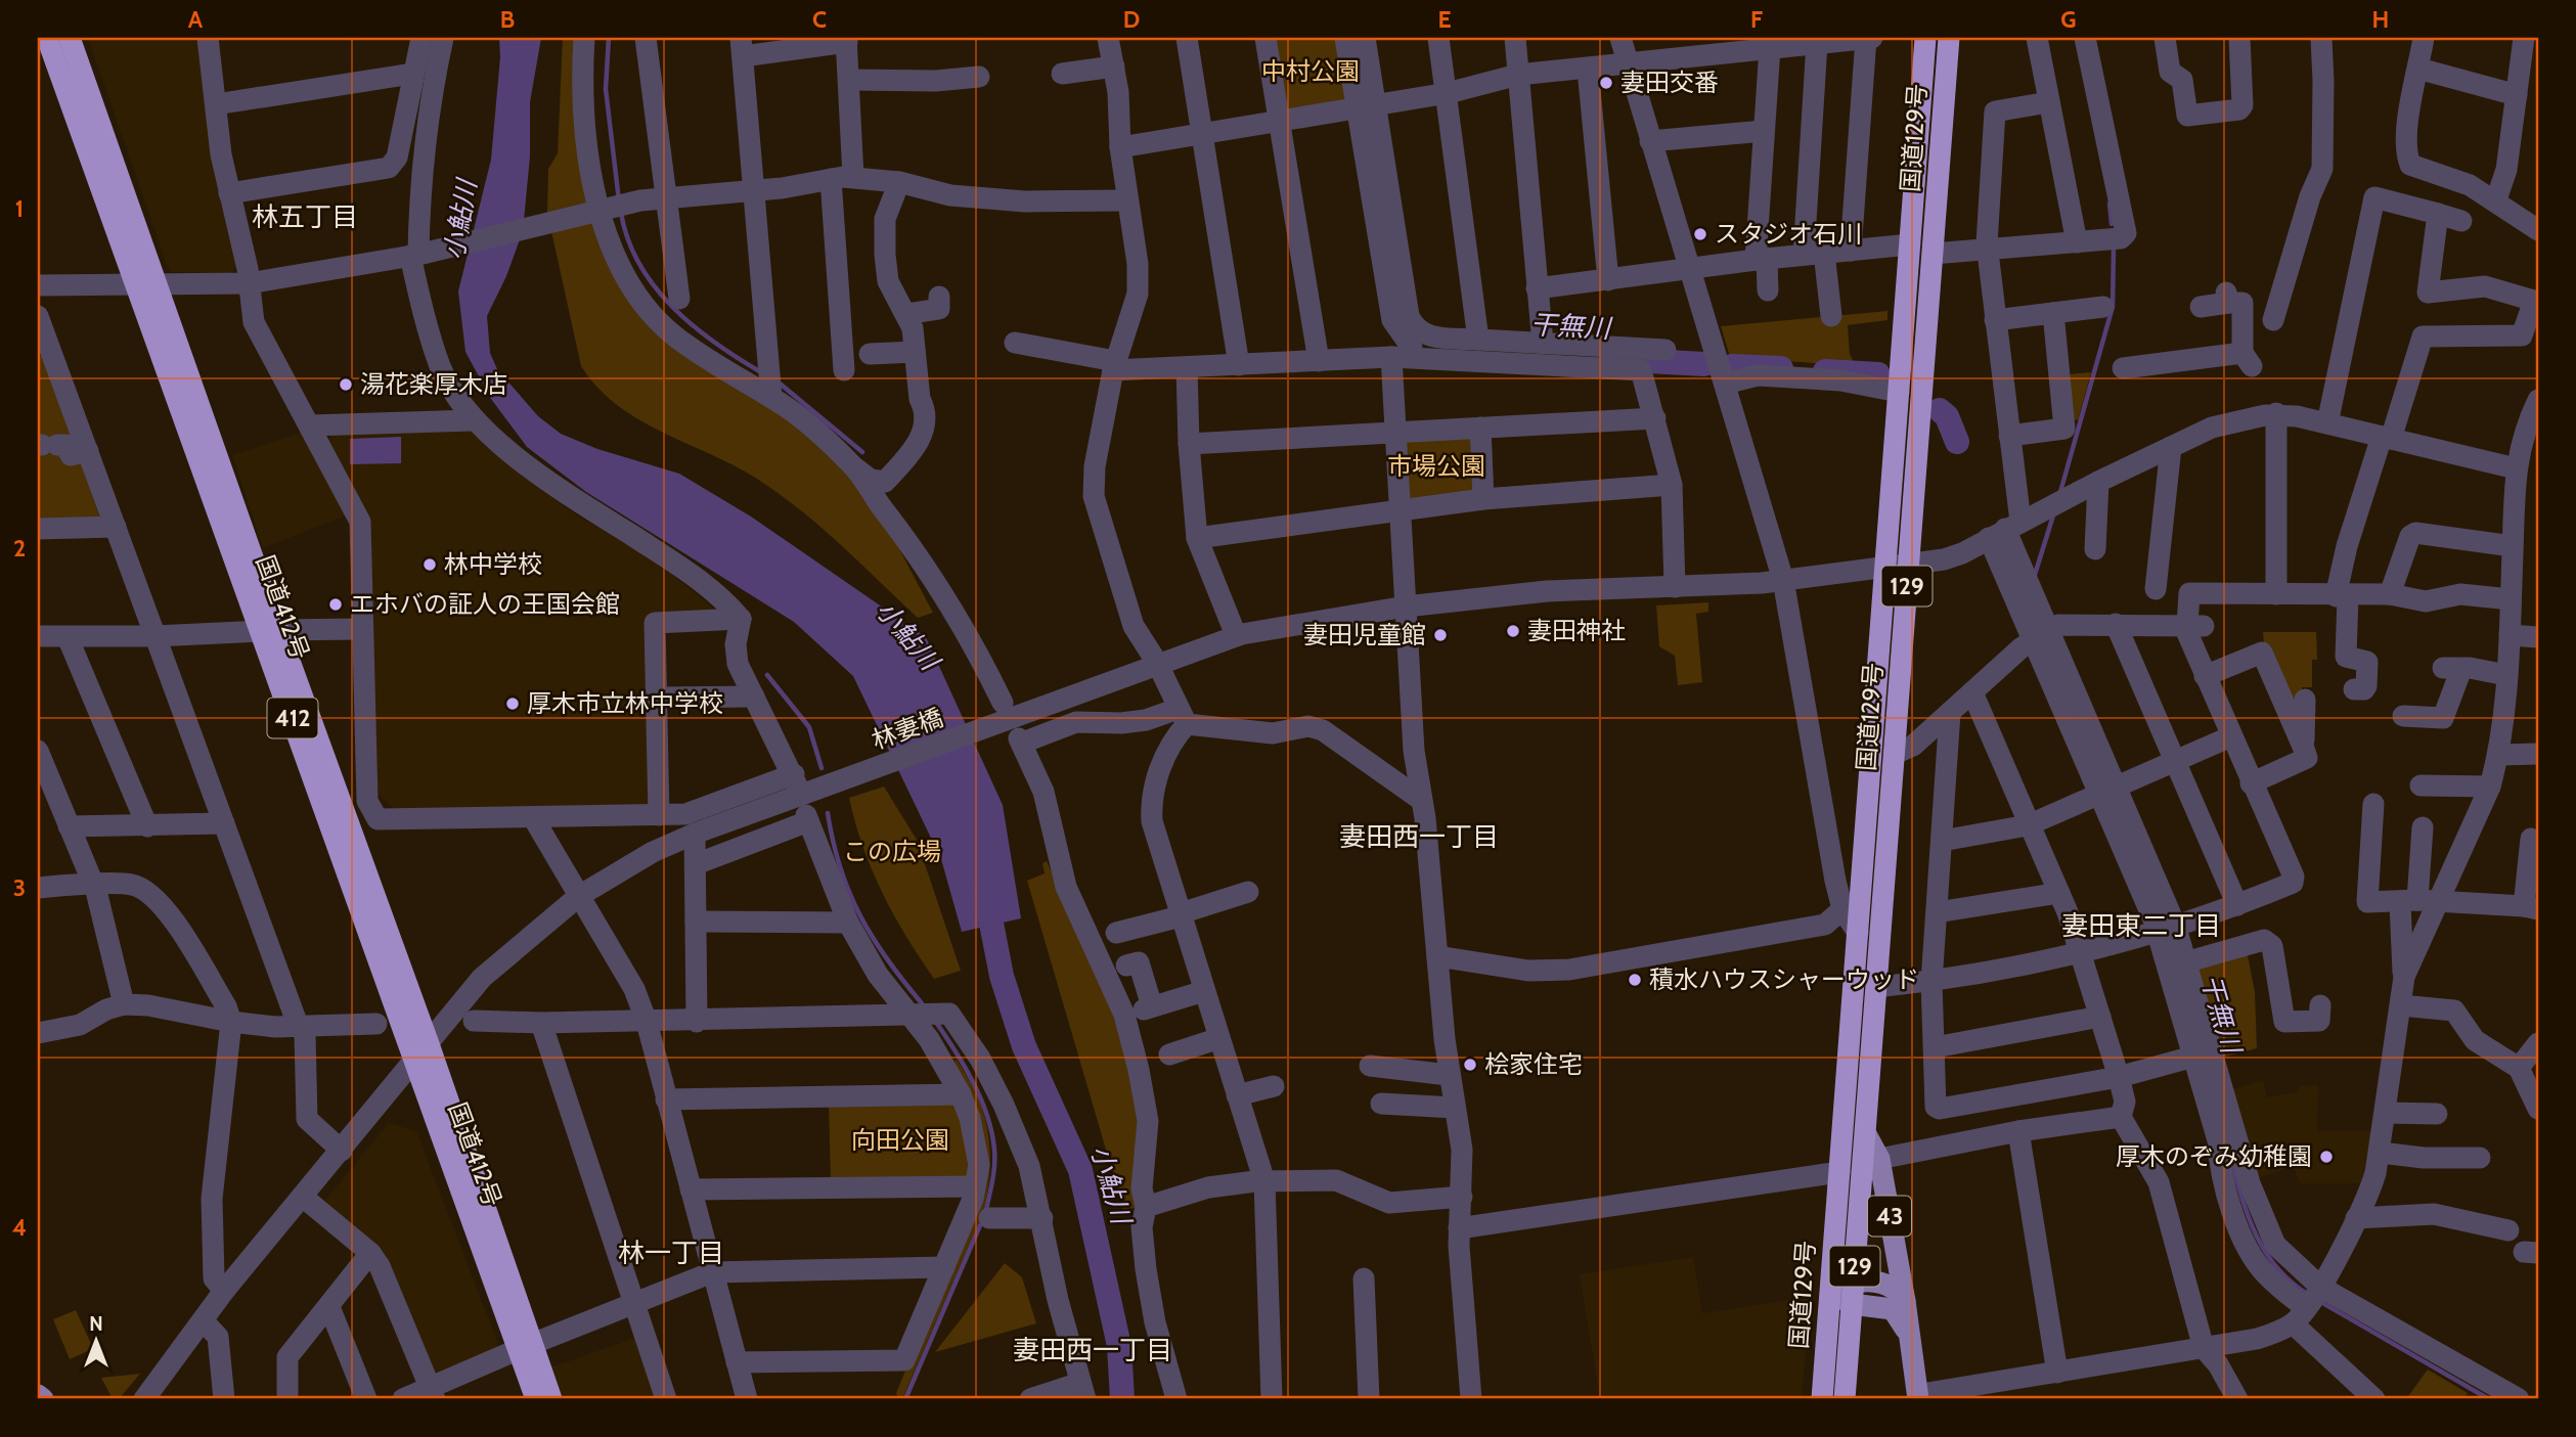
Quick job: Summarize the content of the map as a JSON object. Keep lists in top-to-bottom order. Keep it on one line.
{"streets":{"highway":["国道129号","129","国道412号","412"],"main road":["43"],"street":["林妻橋"]},"crossings":[["国道129号","林妻橋"],["国道129号","43"],["国道412号","林妻橋"]],"districts":["林五丁目","妻田西一丁目","妻田東二丁目","林一丁目","妻田西一丁目"],"water":["小鮎川","干無川"],"parks":["中村公園","市場公園","この広場","向田公園"],"places":["妻田交番","スタジオ石川","湯花楽厚木店","林中学校","エホバの証人の王国会館","妻田神社","妻田児童館","厚木市立林中学校","積水ハウスシャーウッド","桧家住宅","厚木のぞみ幼稚園"],"north":"top","grid":{"columns":["A","B","C","D","E","F","G","H"],"rows":["1","2","3","4"]}}
